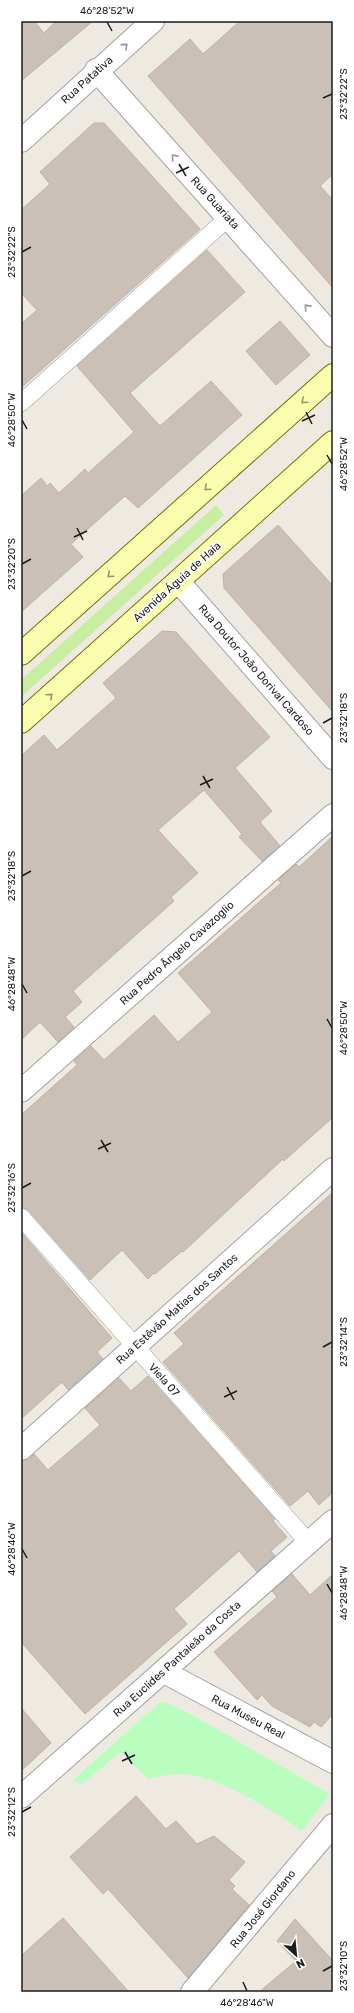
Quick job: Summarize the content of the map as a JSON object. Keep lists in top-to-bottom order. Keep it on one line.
{"streets":{"main road":["Avenida Águia de Haia"],"street":["Rua Patativa","Rua Guariata","Rua Doutor João Dorival Cardoso","Rua Pedro Ângelo Cavazoglio","Rua Estêvão Matias dos Santos","Rua Euclides Pantaleão da Costa","Rua Museu Real","Rua José Giordano"],"lane":["Viela 07"]},"crossings":[["Rua Patativa","Rua Guariata"],["Avenida Águia de Haia","Rua Doutor João Dorival Cardoso"],["Rua Estêvão Matias dos Santos","Viela 07"],["Viela 07","Rua Euclides Pantaleão da Costa"],["Rua Euclides Pantaleão da Costa","Rua Museu Real"]],"one_way":["Rua Patativa","Rua Guariata"],"north":"bottom right","coordinates":["46°28'52\"W","23°32'22\"S","46°28'50\"W","23°32'20\"S","23°32'18\"S","46°28'48\"W","23°32'16\"S","23°32'14\"S","46°28'46\"W","23°32'12\"S","23°32'10\"S"]}
